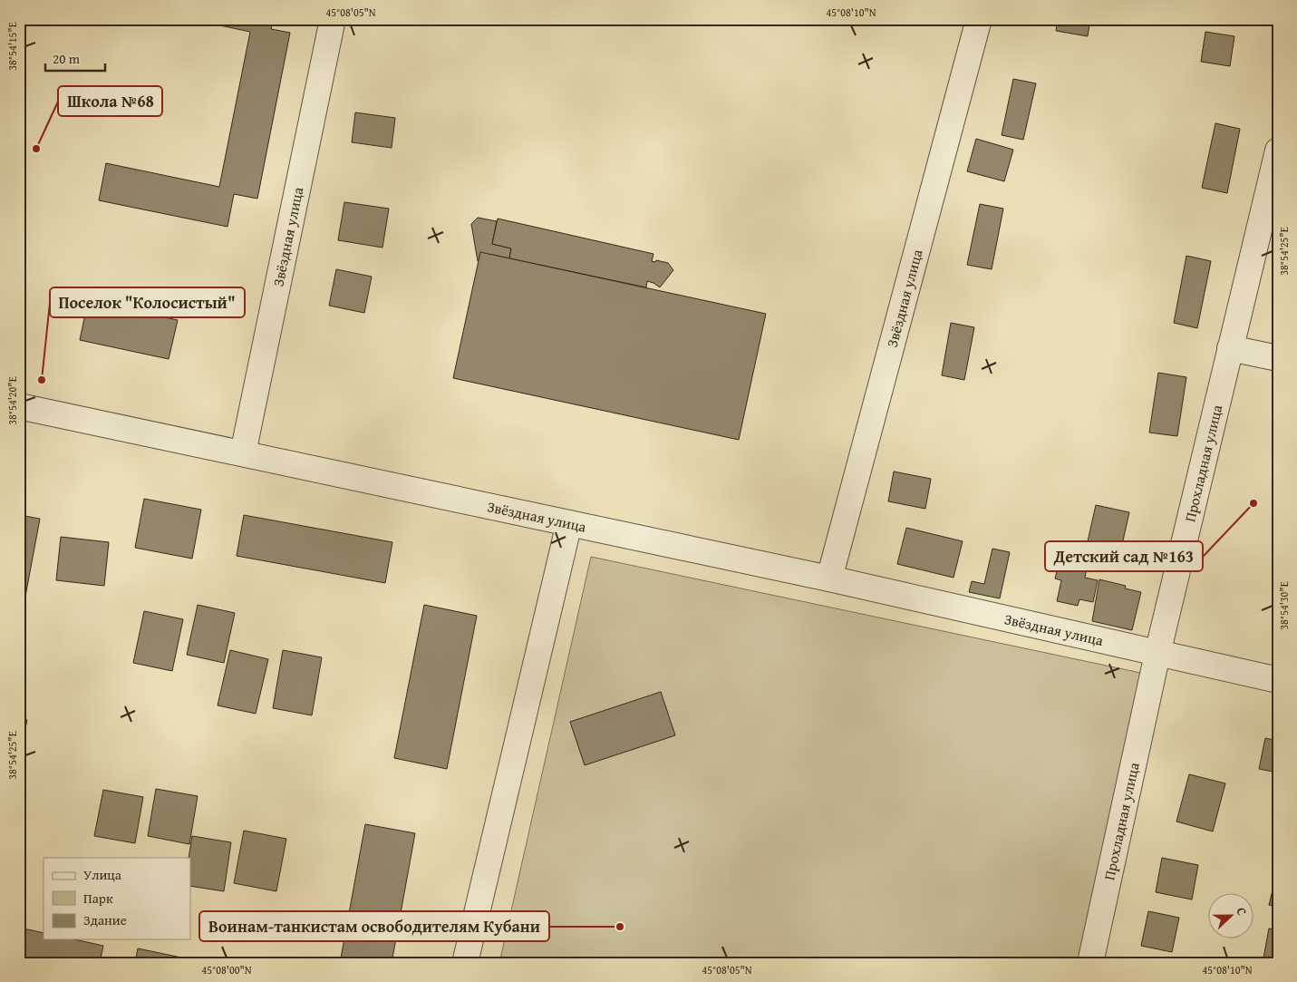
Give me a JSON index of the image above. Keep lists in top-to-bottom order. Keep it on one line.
{"streets":{"street":["Звёздная улица","Прохладная улица"]},"crossings":[["Звёздная улица","Прохладная улица"]],"places":["Школа №68","Поселок \"Колосистый\"","Детский cад №163","Воинам-танкистам освободителям Кубани"],"legend":["Улица","Парк","Здание"],"scale_bar":"20 m","north":"right","coordinates":["45°08'05\"N","45°08'10\"N","38°54'15\"E","38°54'25\"E","38°54'20\"E","38°54'30\"E","45°08'00\"N"]}
